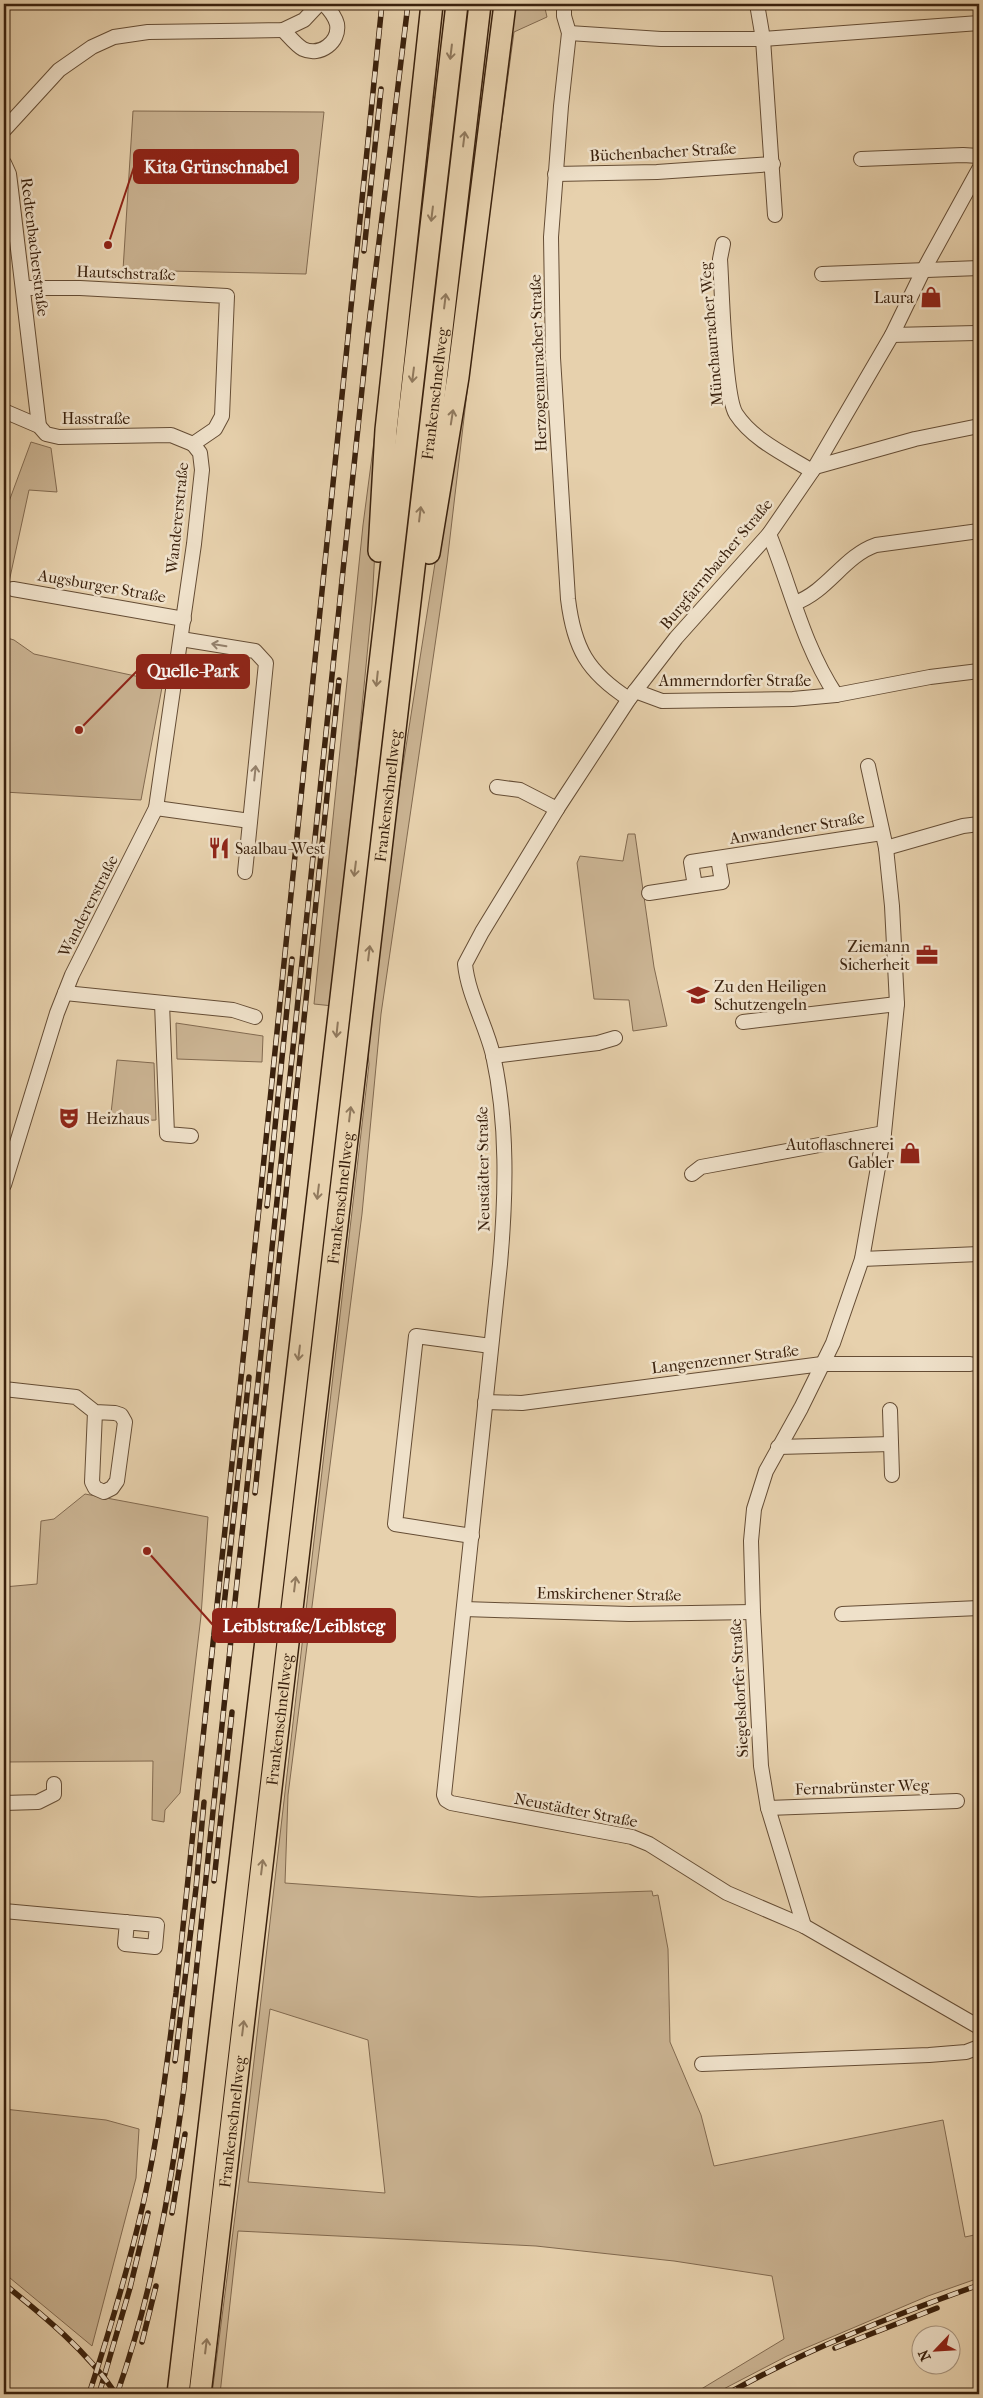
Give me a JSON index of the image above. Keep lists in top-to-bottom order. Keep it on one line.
{"streets":{"highway":["Frankenschnellweg"],"street":["Büchenbacher Straße","Redtenbacherstraße","Hautschstraße","Münchauracher Weg","Herzogenauracher Straße","Hasstraße","Wandererstraße","Burgfarrnbacher Straße","Augsburger Straße","Ammerndorfer Straße","Anwandener Straße","Neustädter Straße","Langenzenner Straße","Emskirchener Straße","Siegelsdorfer Straße","Fernabrünster Weg"]},"crossings":[["Büchenbacher Straße","Herzogenauracher Straße"],["Redtenbacherstraße","Hautschstraße"],["Redtenbacherstraße","Hasstraße"],["Hautschstraße","Wandererstraße"],["Münchauracher Weg","Burgfarrnbacher Straße"],["Herzogenauracher Straße","Burgfarrnbacher Straße"],["Herzogenauracher Straße","Ammerndorfer Straße"],["Hasstraße","Wandererstraße"],["Wandererstraße","Augsburger Straße"],["Burgfarrnbacher Straße","Ammerndorfer Straße"],["Burgfarrnbacher Straße","Neustädter Straße"],["Anwandener Straße","Siegelsdorfer Straße"],["Neustädter Straße","Langenzenner Straße"],["Neustädter Straße","Emskirchener Straße"],["Neustädter Straße","Siegelsdorfer Straße"],["Langenzenner Straße","Siegelsdorfer Straße"],["Emskirchener Straße","Siegelsdorfer Straße"],["Siegelsdorfer Straße","Fernabrünster Weg"]],"places":{"other":["Kita Grünschnabel","Quelle-Park","Leiblstraße/Leiblsteg"],"shop":["Laura","Autoflaschnerei Gabler"],"restaurant":["Saalbau-West"],"office":["Ziemann Sicherheit"],"school or university":["Zu den Heiligen Schutzengeln"],"theatre":["Heizhaus"]},"north":"bottom left"}
